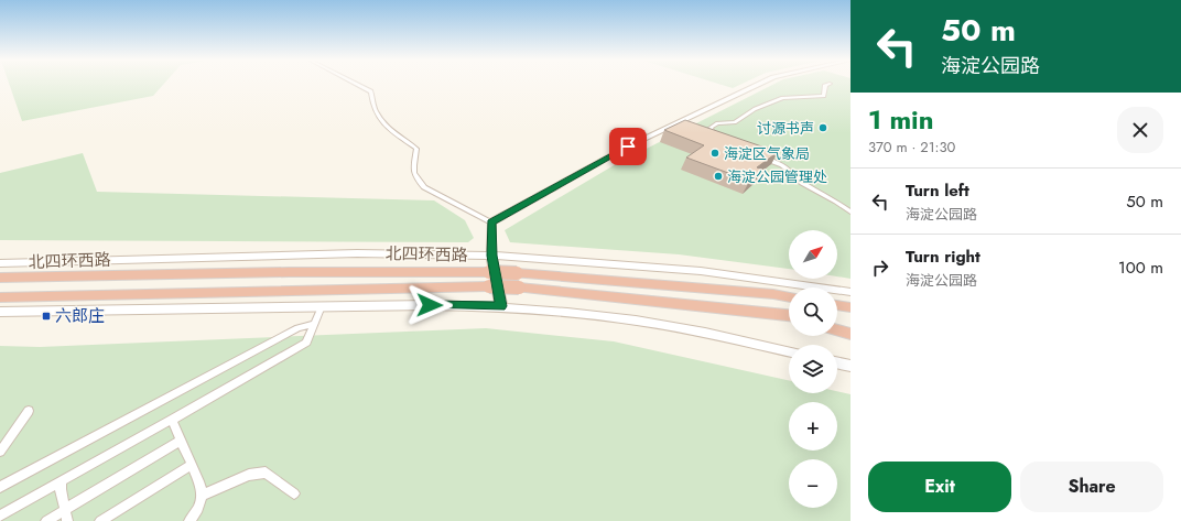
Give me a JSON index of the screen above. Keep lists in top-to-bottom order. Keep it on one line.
{"streets":{"highway":["北四环西路"]},"places":{"other":["讨源书声","海淀区气象局","海淀公园管理处"],"transit":["六郎庄"]},"north":"top right","page":{"turn":["50 m","海淀公园路"],"heading":["1 min","370 m · 21:30"],"list":[{"name":"Turn left","note":"海淀公园路","value":"50 m"},{"name":"Turn right","note":"海淀公园路","value":"100 m"}],"map_buttons":["+","−"],"buttons":["Exit","Share"]}}
